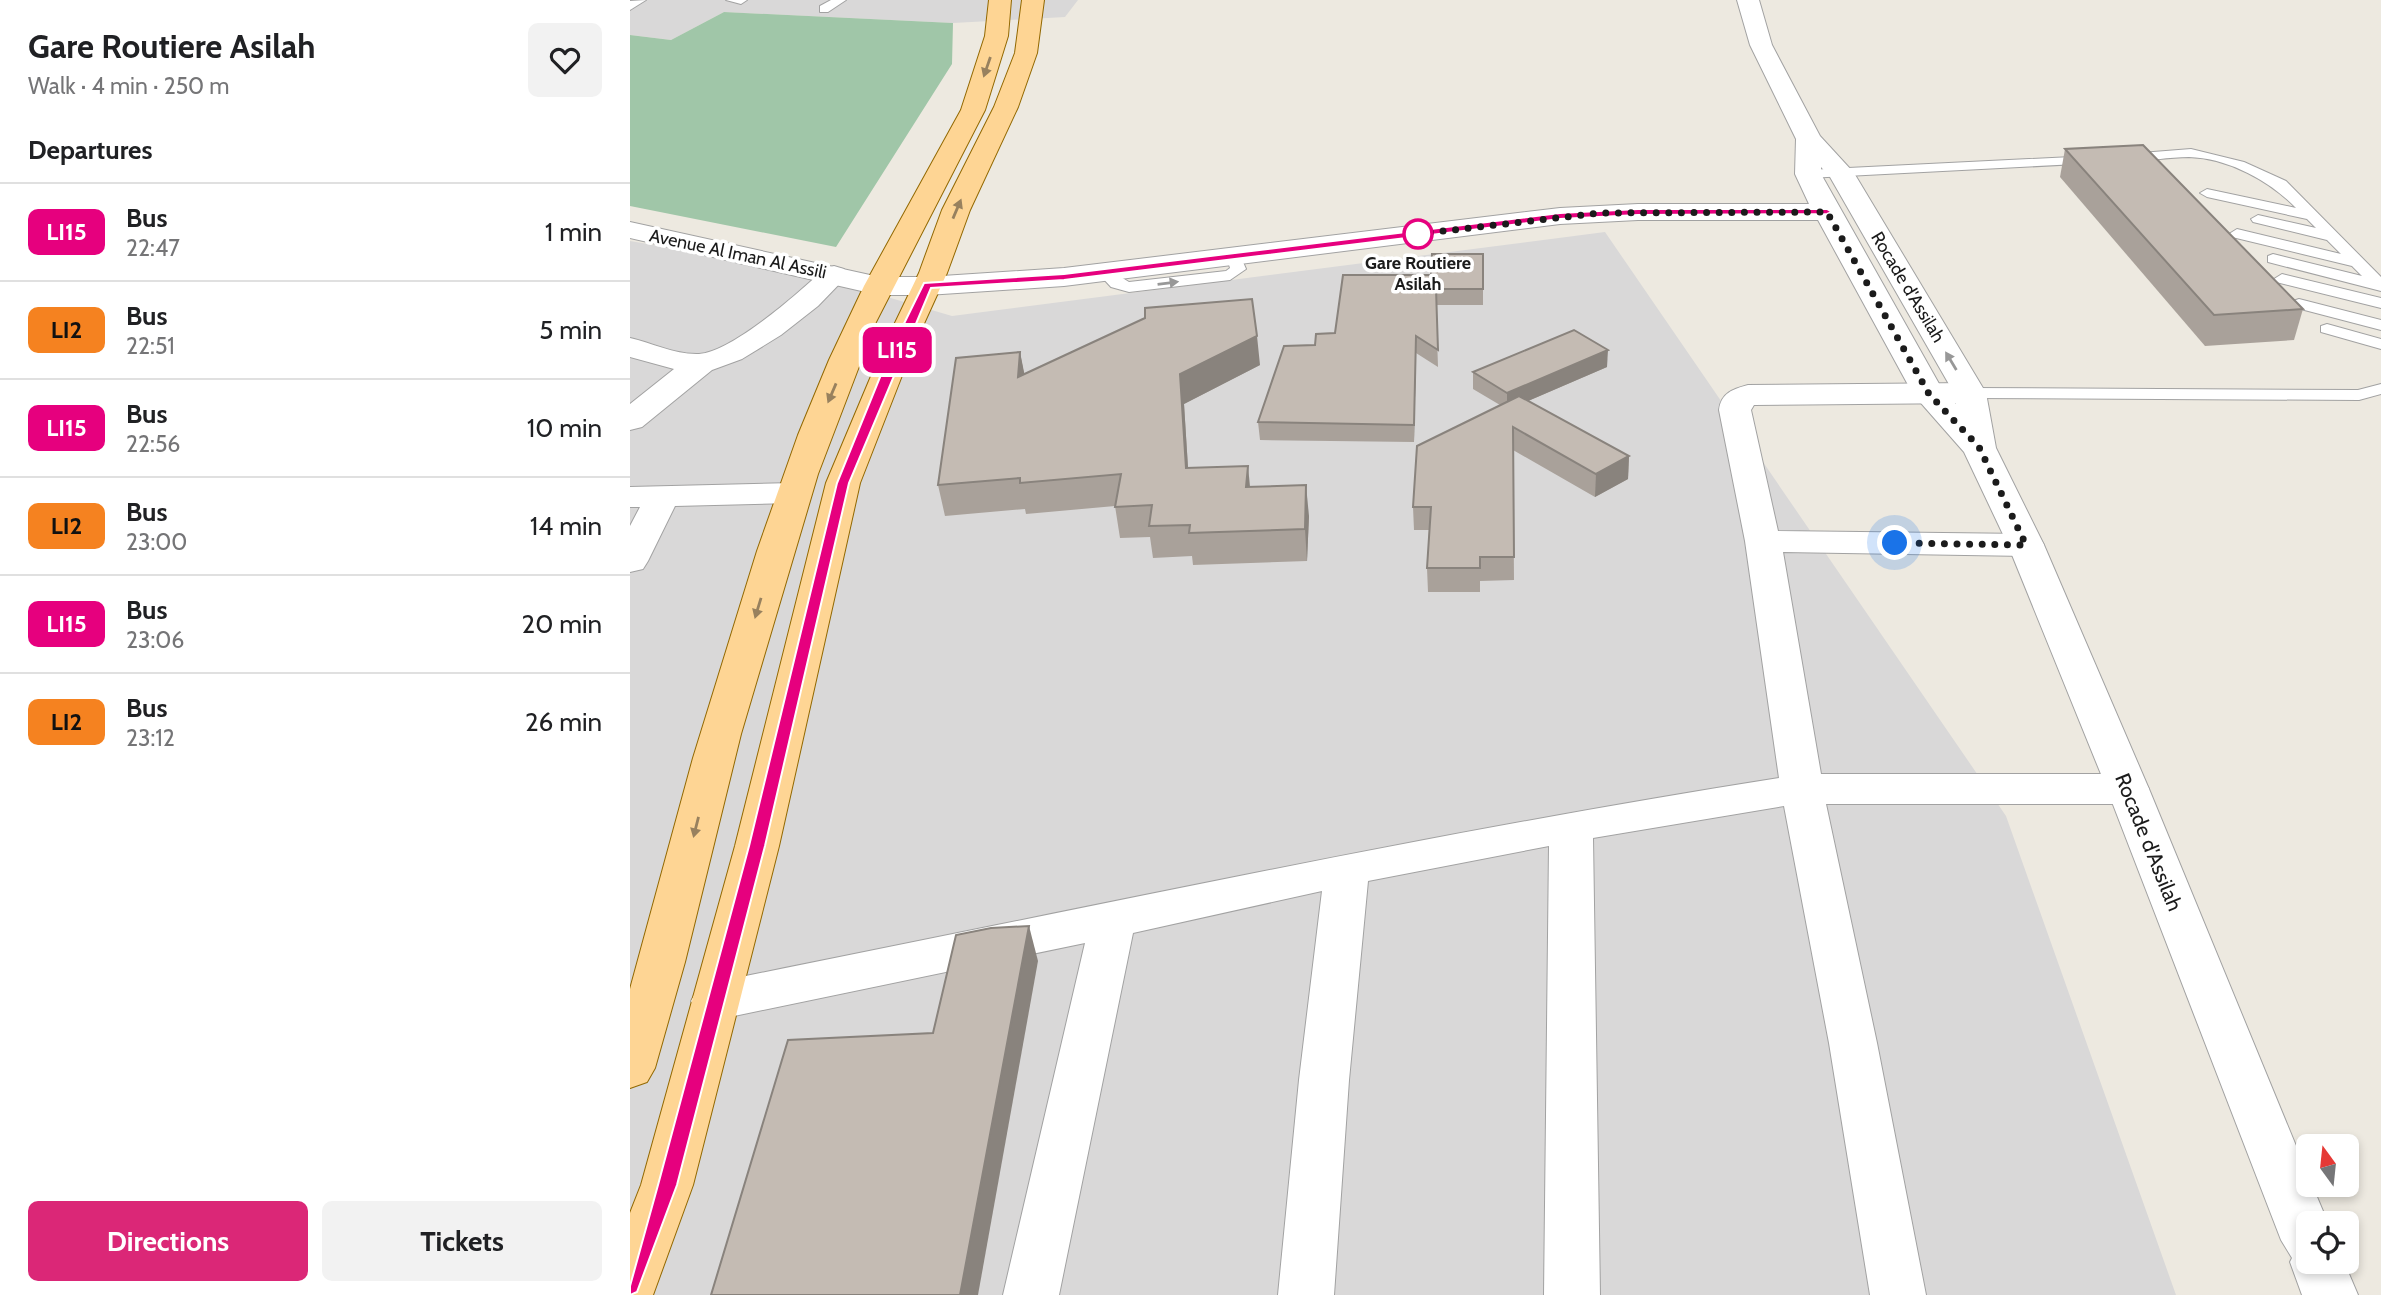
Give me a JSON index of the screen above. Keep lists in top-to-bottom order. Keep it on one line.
{"streets":{"street":["Avenue Al Iman Al Assili","Rocade d'Assilah"]},"places":["Gare Routiere Asilah"],"lines":["bus line LI15"],"north":"top","page":{"heading":[["Gare Routiere Asilah","Walk · 4 min · 250 m"],"Departures"],"on_map":"LI15","list":[{"mark":"LI15","name":"Bus","note":"22:47","value":"1 min"},{"mark":"LI2","name":"Bus","note":"22:51","value":"5 min"},{"mark":"LI15","name":"Bus","note":"22:56","value":"10 min"},{"mark":"LI2","name":"Bus","note":"23:00","value":"14 min"},{"mark":"LI15","name":"Bus","note":"23:06","value":"20 min"},{"mark":"LI2","name":"Bus","note":"23:12","value":"26 min"}],"buttons":["Directions","Tickets"]}}
